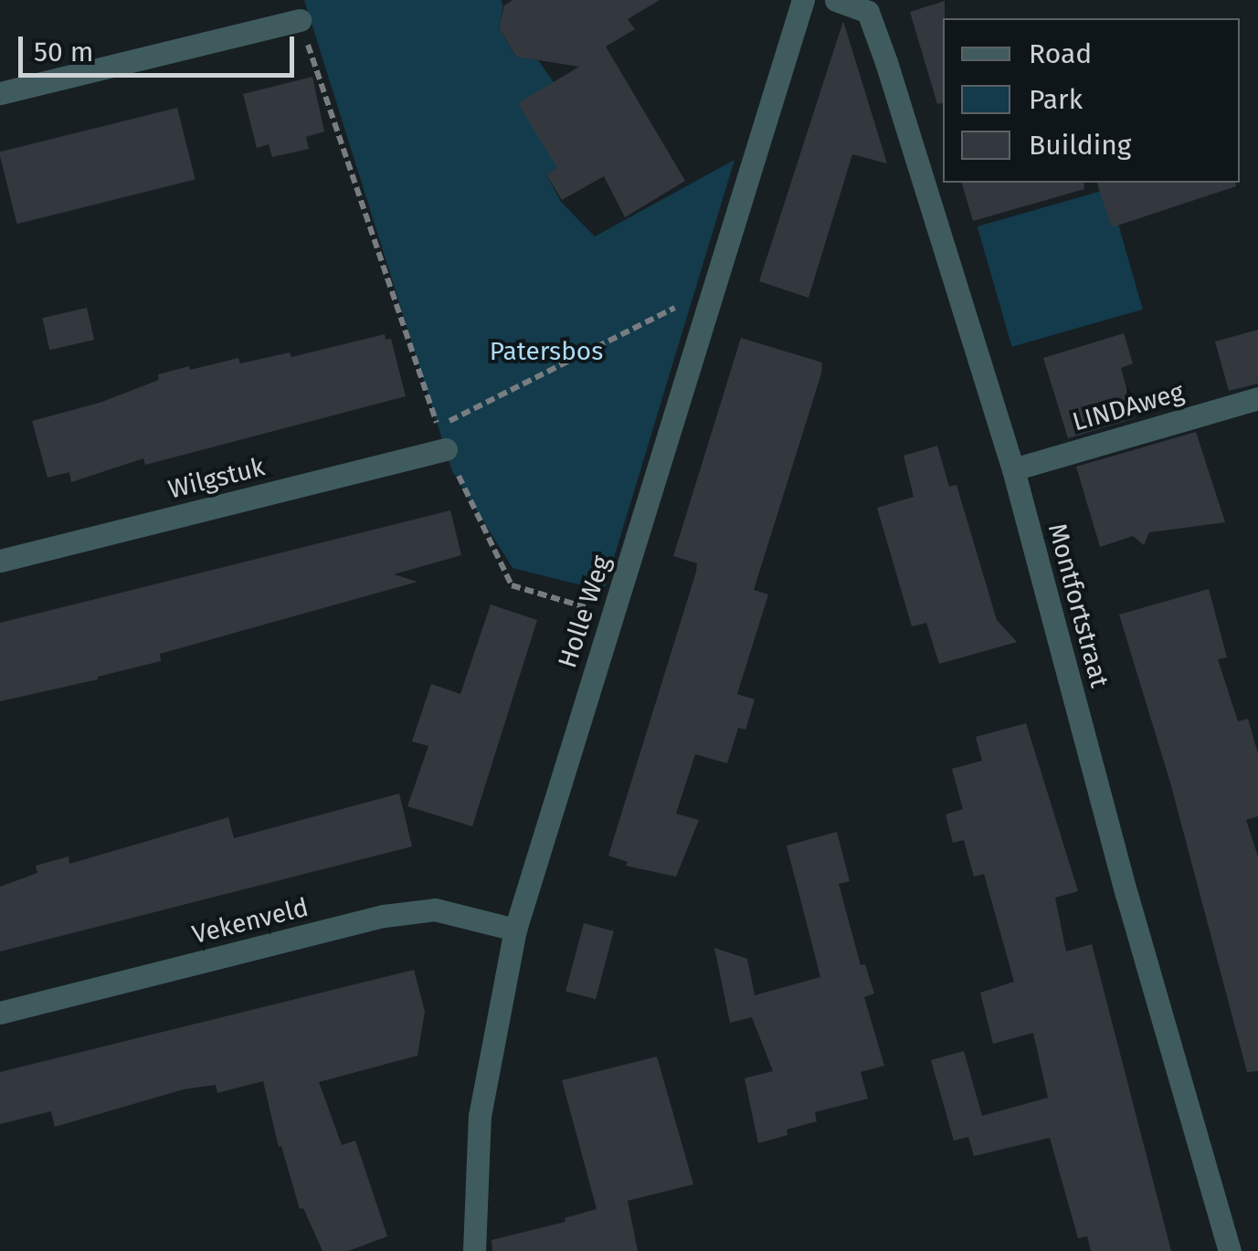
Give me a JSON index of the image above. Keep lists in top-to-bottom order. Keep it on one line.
{"streets":{"street":["LINDAweg","Wilgstuk","Montfortstraat","Holle Weg","Vekenveld"]},"crossings":[["LINDAweg","Montfortstraat"],["Holle Weg","Vekenveld"]],"parks":["Patersbos"],"legend":["Road","Park","Building"],"scale_bar":"50 m"}
